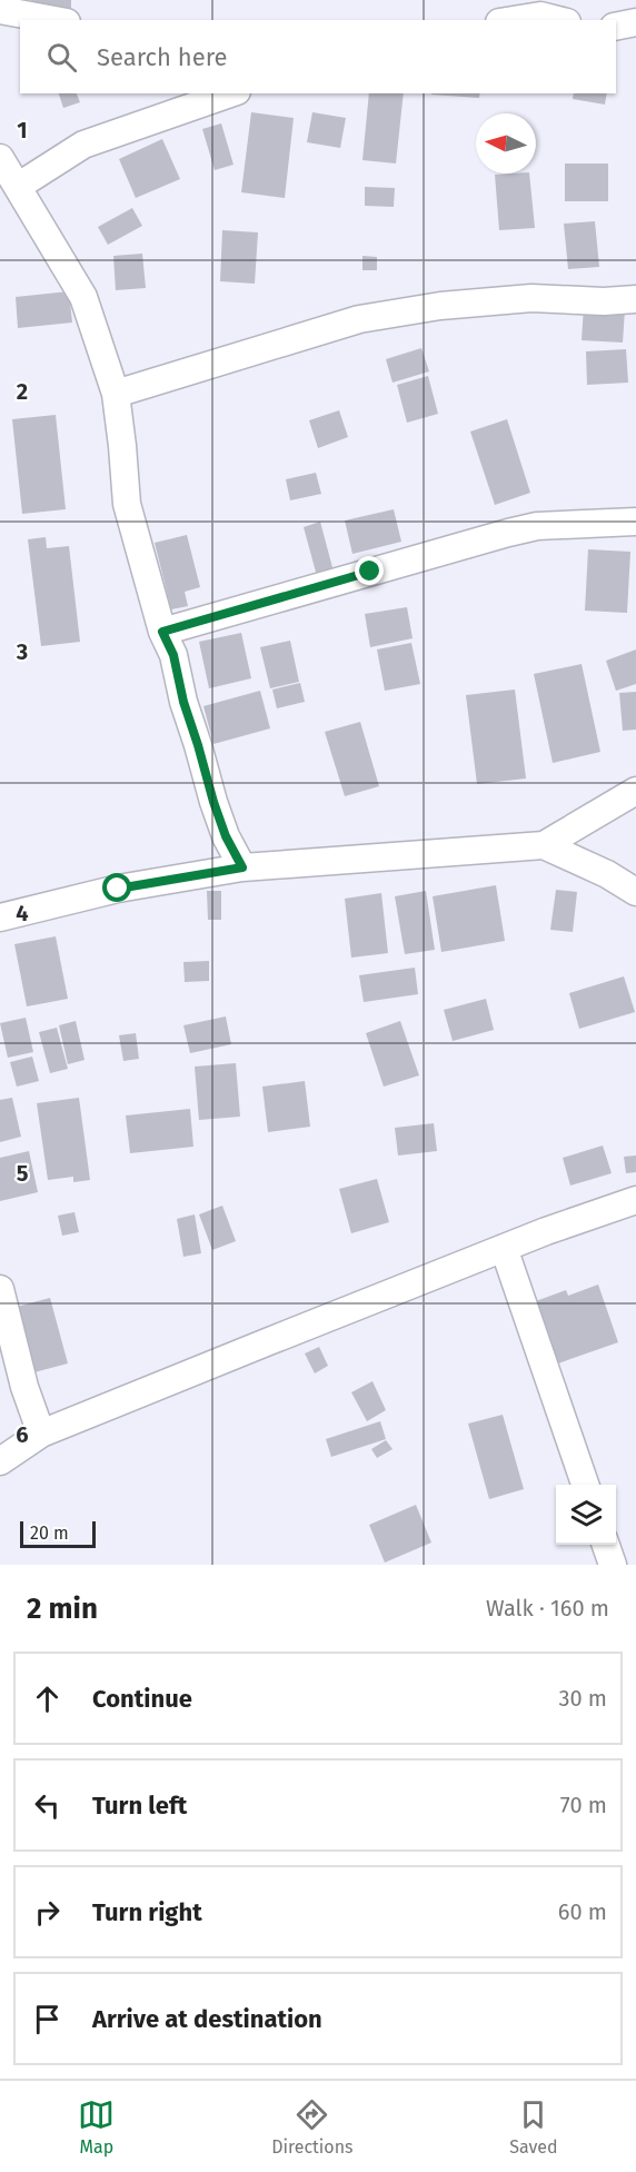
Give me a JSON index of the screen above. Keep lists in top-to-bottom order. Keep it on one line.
{"scale_bar":"20 m","north":"left","page":{"search":"Search here","scale":"20 m","heading":["2 min","Walk · 160 m"],"list":[["Continue","30 m"],["Turn left","70 m"],["Turn right","60 m"],"Arrive at destination"],"nav":["Map","Directions","Saved"]},"grid":{"rows":["1","2","3","4","5","6"]}}
